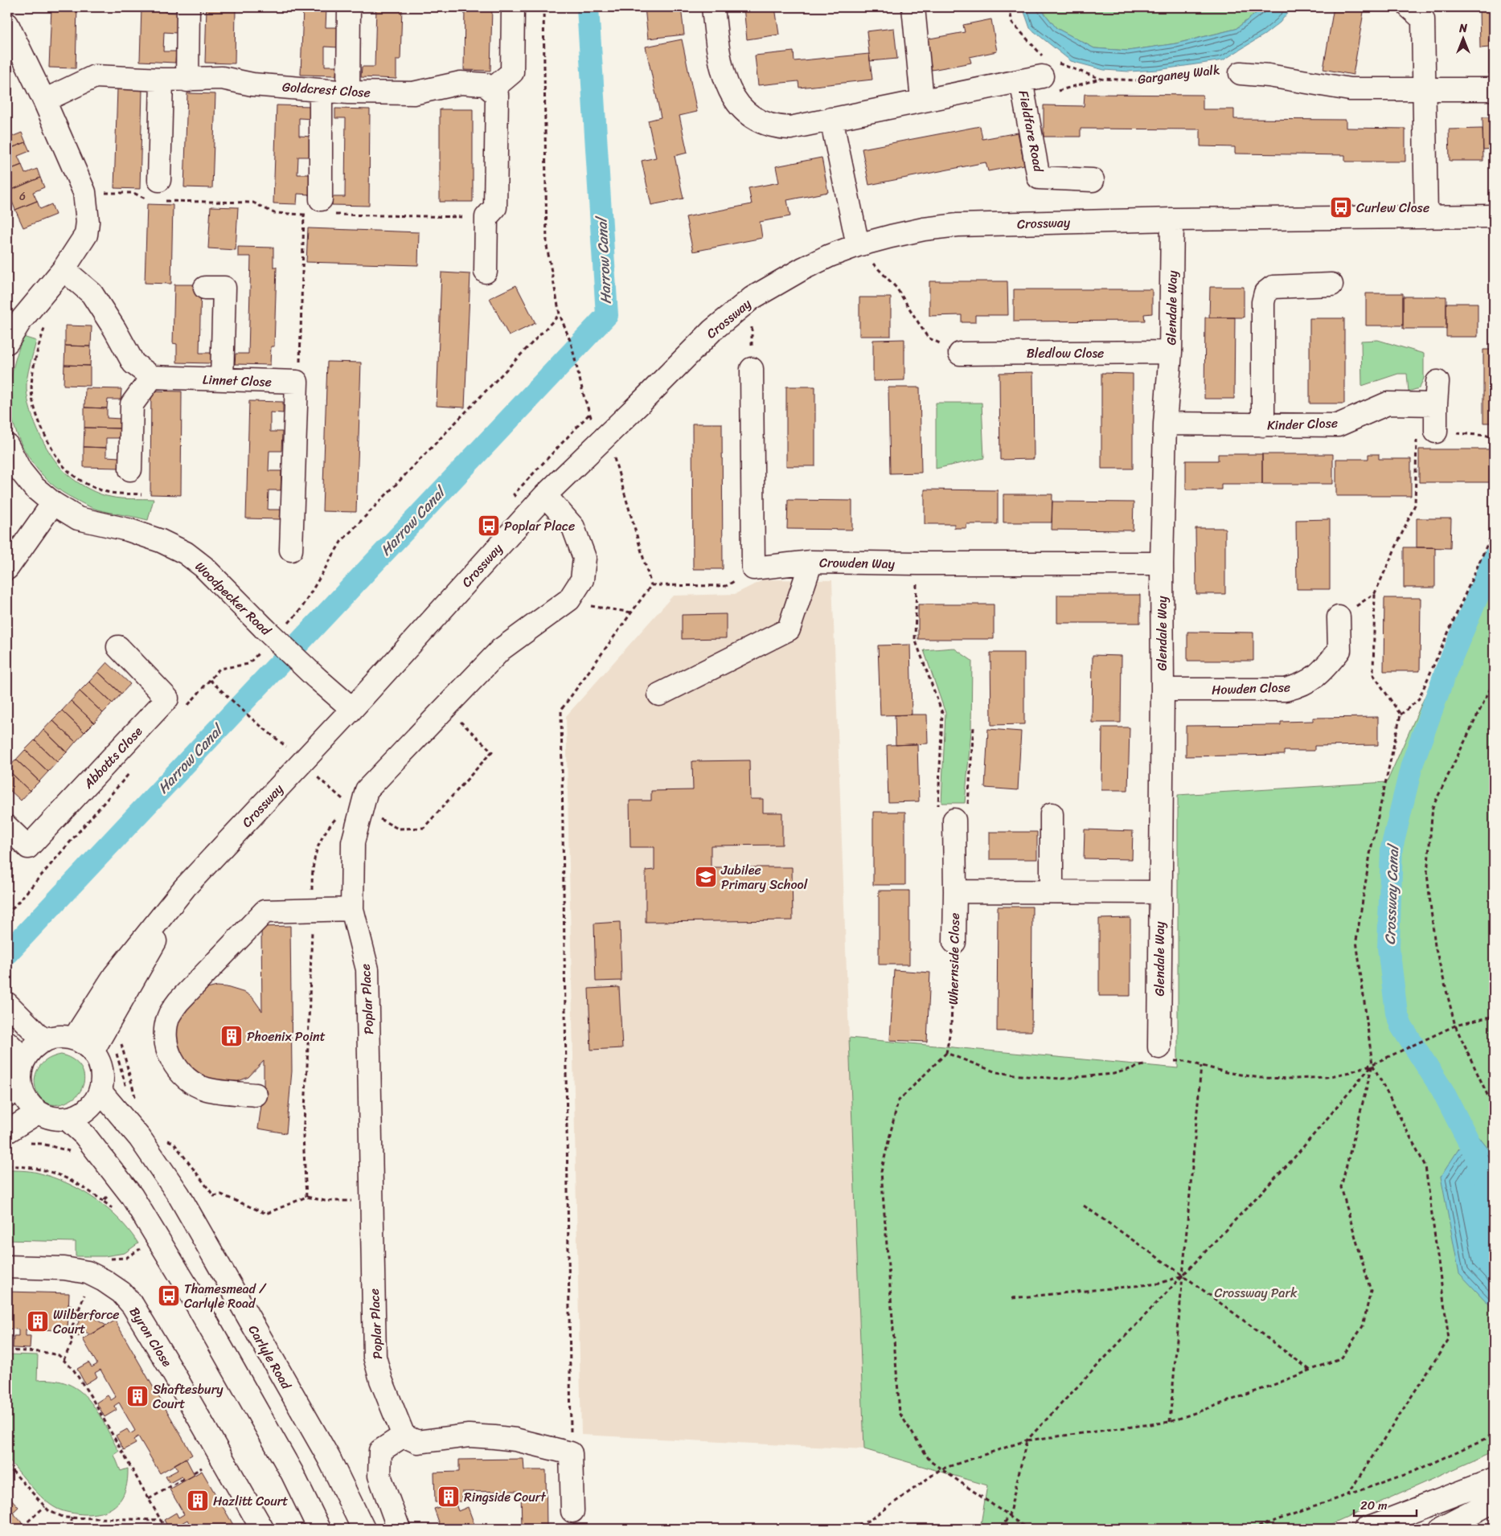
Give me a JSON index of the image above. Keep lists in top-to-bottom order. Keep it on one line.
{"streets":{"street":["Goldcrest Close","Fieldfare Road","Crossway","Glendale Way","Bledlow Close","Linnet Close","Kinder Close","Crowden Way","Woodpecker Road","Howden Close","Abbotts Close","Whernside Close","Poplar Place","Byron Close","Carlyle Road"],"path":["Garganey Walk"]},"crossings":[["Garganey Walk","Fieldfare Road"],["Crossway","Glendale Way"],["Crossway","Woodpecker Road"],["Crossway","Poplar Place"],["Crossway","Carlyle Road"],["Glendale Way","Bledlow Close"],["Glendale Way","Kinder Close"],["Glendale Way","Crowden Way"],["Glendale Way","Howden Close"]],"water":["Harrow Canal","Crossway Canal"],"parks":["Crossway Park"],"places":{"bus stop":["Curlew Close","Poplar Place","Thamesmead / Carlyle Road"],"school or university":["Jubilee Primary School"],"building":["Phoenix Point","Wilberforce Court","Shaftesbury Court","Ringside Court","Hazlitt Court"]},"house_numbers":["6"],"scale_bar":"20 m","north":"top"}
